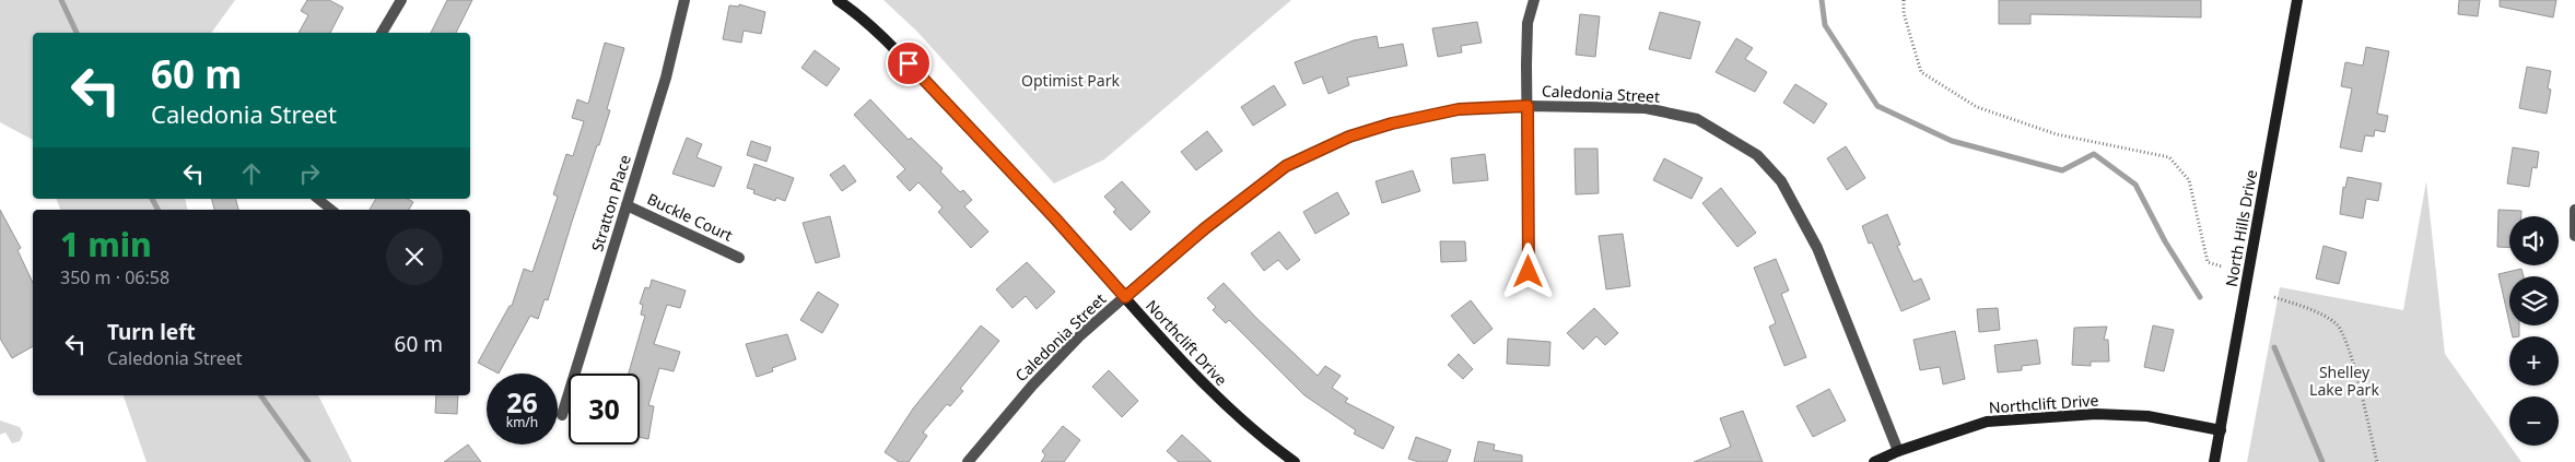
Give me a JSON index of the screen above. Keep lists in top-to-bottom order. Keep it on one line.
{"streets":{"street":["Caledonia Street","Stratton Place","Buckle Court","North Hills Drive","Northclift Drive"]},"crossings":[["Caledonia Street","Northclift Drive"],["Stratton Place","Buckle Court"],["North Hills Drive","Northclift Drive"]],"parks":["Optimist Park","Shelley Lake Park"],"page":{"turn":["60 m","Caledonia Street"],"heading":["1 min","350 m · 06:58"],"map_buttons":["+","−"],"list":[{"name":"Turn left","note":"Caledonia Street","value":"60 m"}],"speed":"26 km/h","limit":"30"}}
